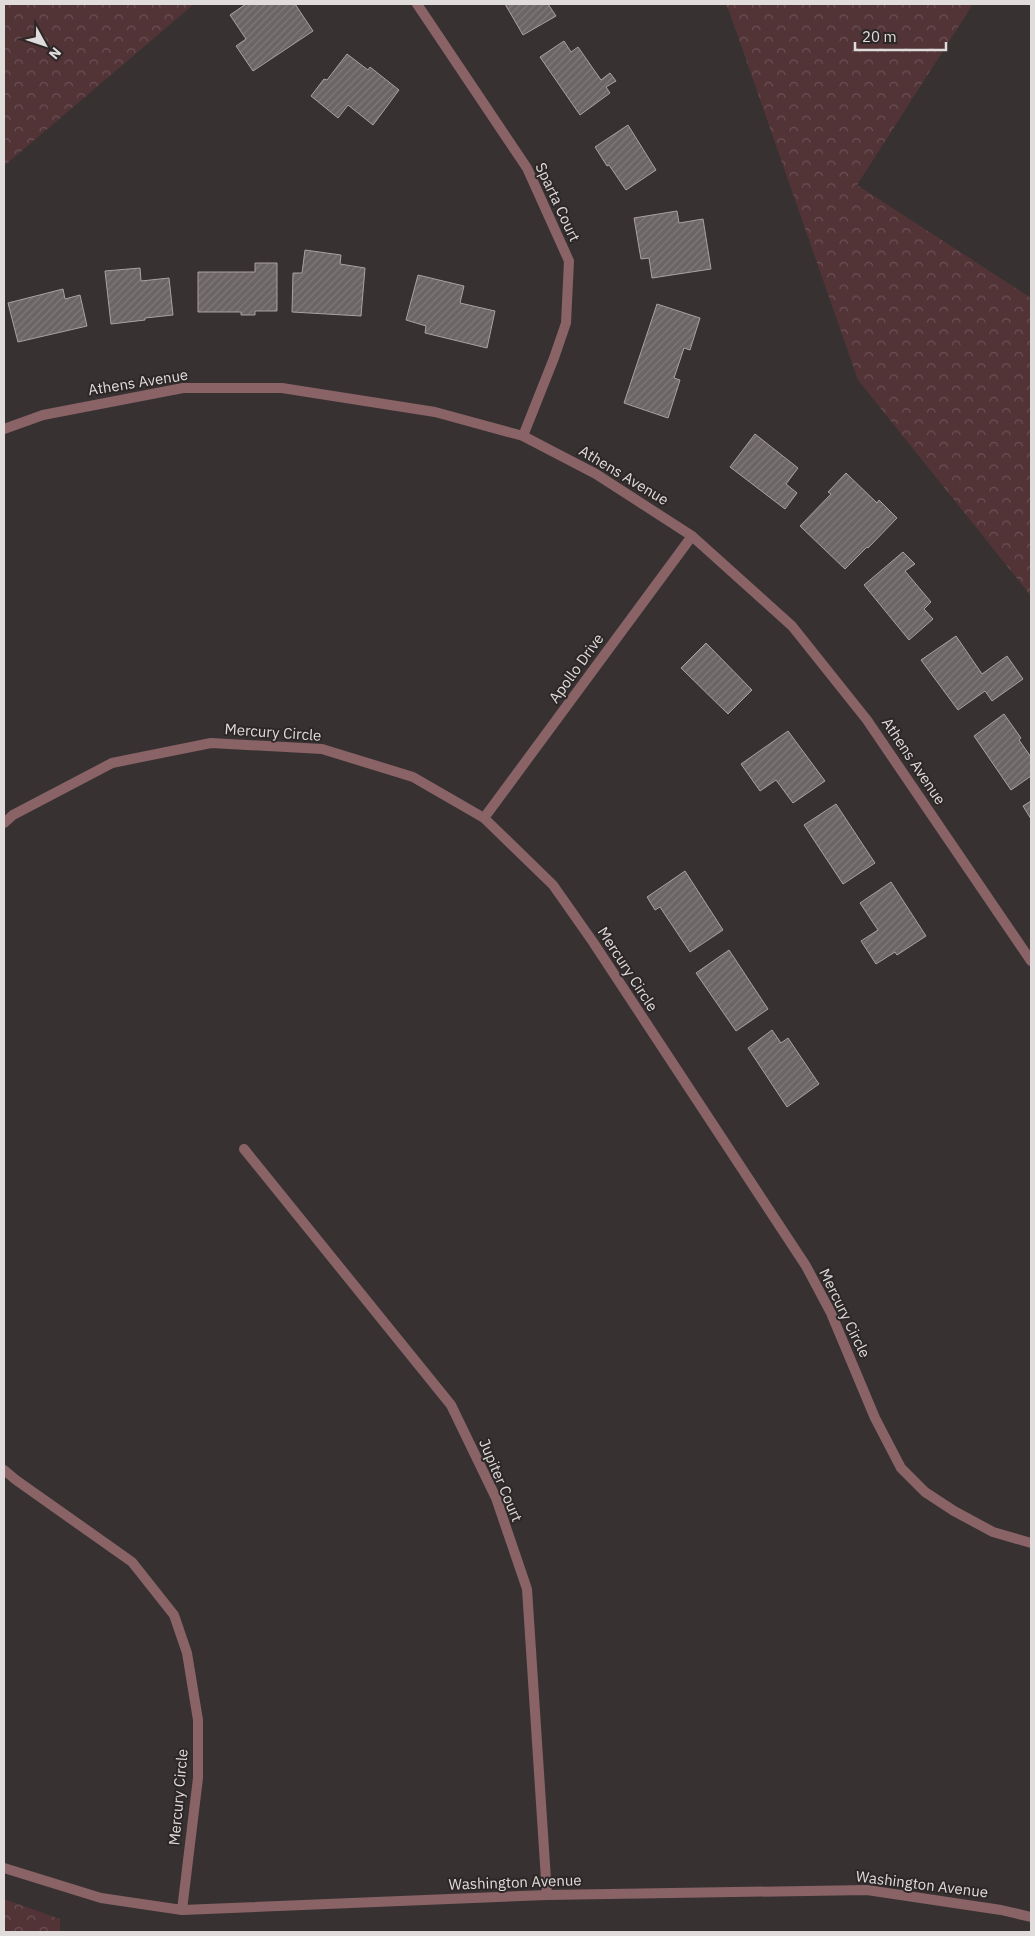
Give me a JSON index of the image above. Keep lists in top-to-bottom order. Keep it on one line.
{"streets":{"street":["Sparta Court","Athens Avenue","Apollo Drive","Mercury Circle","Jupiter Court","Washington Avenue"]},"crossings":[["Sparta Court","Athens Avenue"],["Athens Avenue","Apollo Drive"],["Apollo Drive","Mercury Circle"],["Mercury Circle","Washington Avenue"],["Jupiter Court","Washington Avenue"]],"scale_bar":"20 m","north":"bottom right"}
